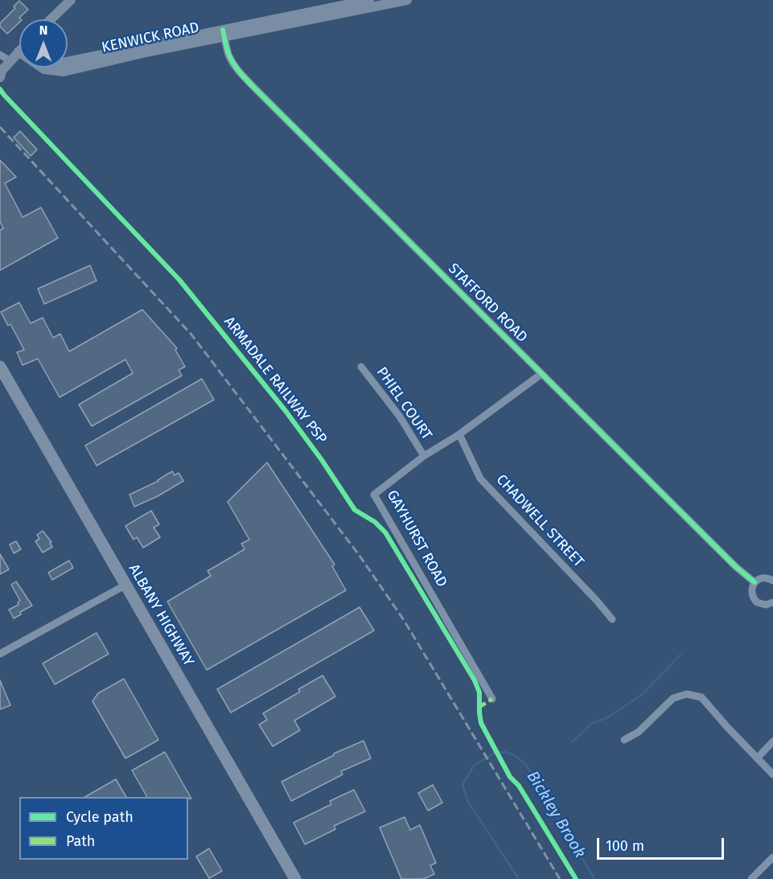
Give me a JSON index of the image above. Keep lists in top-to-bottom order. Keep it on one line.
{"streets":{"highway":["ALBANY HIGHWAY"],"main road":["KENWICK ROAD"],"street":["STAFFORD ROAD","PHIEL COURT","CHADWELL STREET","GAYHURST ROAD"],"cycle path":["ARMADALE RAILWAY PSP"]},"crossings":[["KENWICK ROAD","STAFFORD ROAD"],["STAFFORD ROAD","GAYHURST ROAD"],["PHIEL COURT","GAYHURST ROAD"],["CHADWELL STREET","GAYHURST ROAD"]],"water":["Bickley Brook"],"legend":["Cycle path","Path"],"scale_bar":"100 m","north":"top"}
